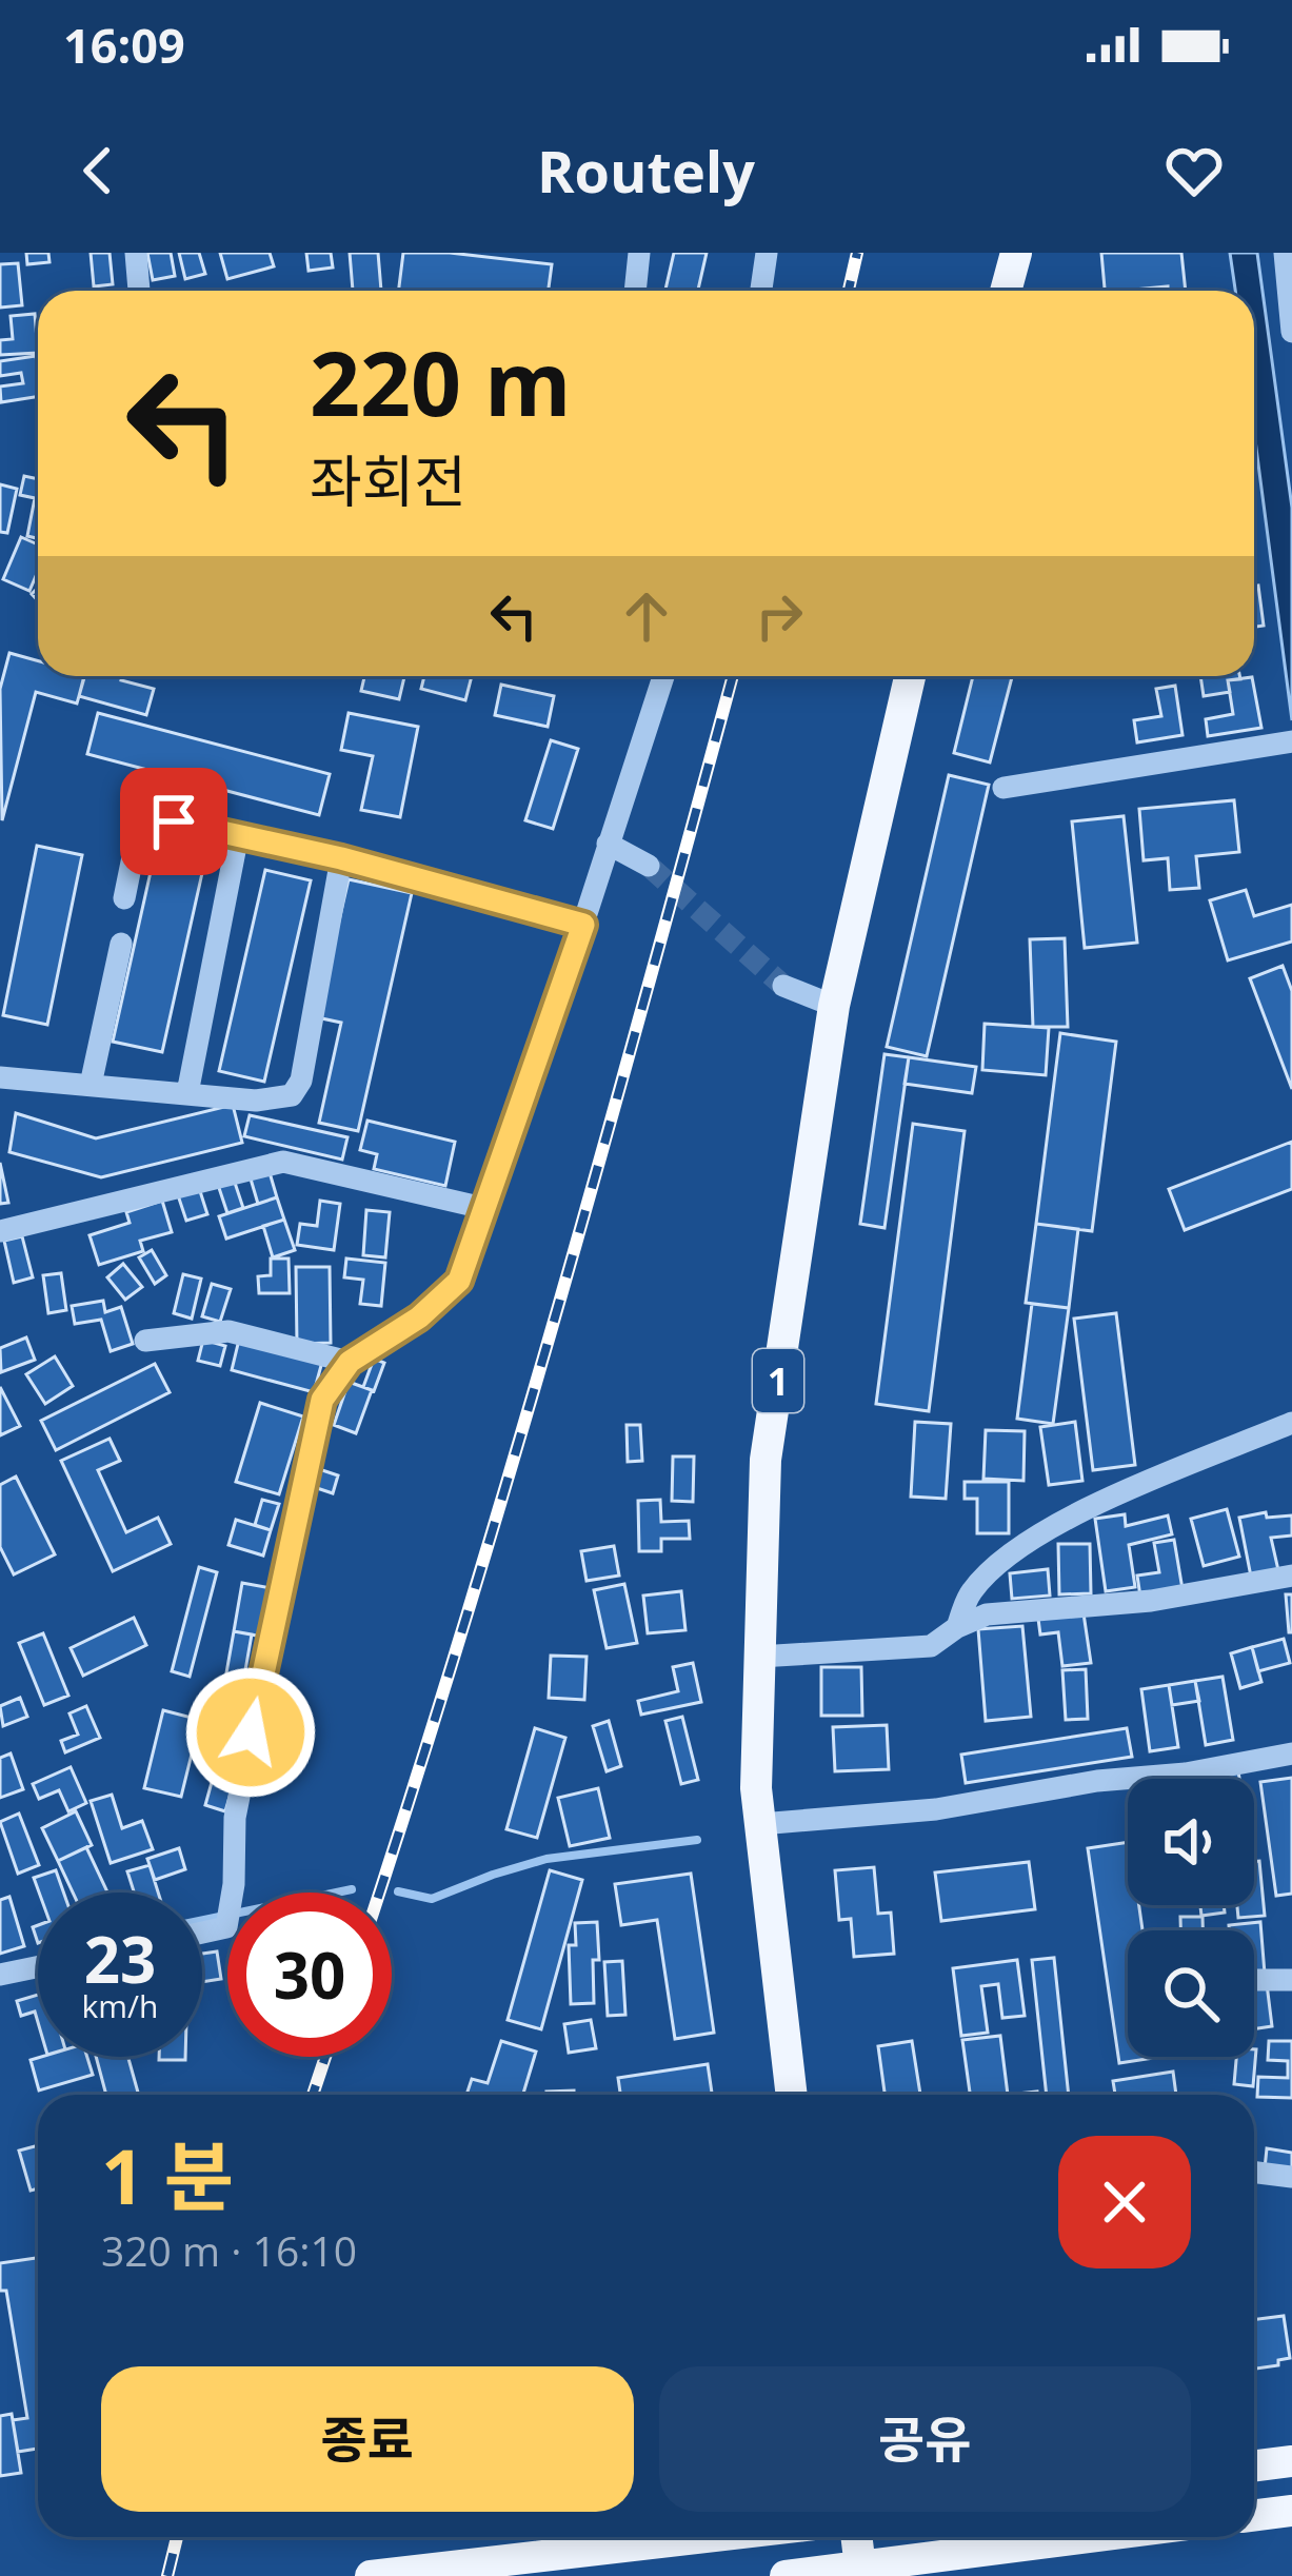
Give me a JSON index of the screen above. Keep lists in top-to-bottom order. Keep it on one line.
{"streets":{"main road":["1"]},"page":{"status":"16:09","header":"Routely","turn":["220 m","좌회전"],"speed":"23 km/h","limit":"30","heading":["1 분","320 m · 16:10"],"buttons":["종료","공유"]}}
